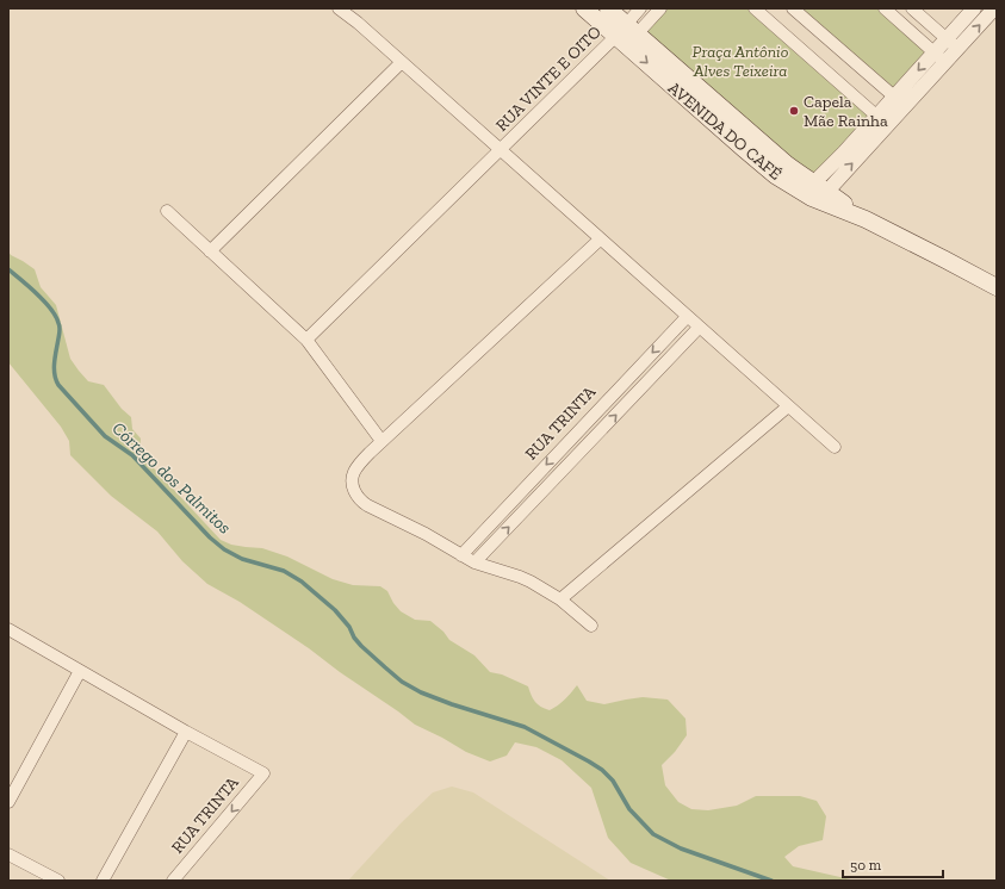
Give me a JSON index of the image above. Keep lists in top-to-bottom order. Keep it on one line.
{"streets":{"main road":["AVENIDA DO CAFÉ"],"street":["RUA VINTE E OITO","RUA TRINTA"]},"crossings":[["RUA VINTE E OITO","AVENIDA DO CAFÉ"]],"water":["Córrego dos Palmitos"],"parks":["Praça Antônio Alves Teixeira"],"places":["Capela Mãe Rainha"],"scale_bar":"50 m"}
